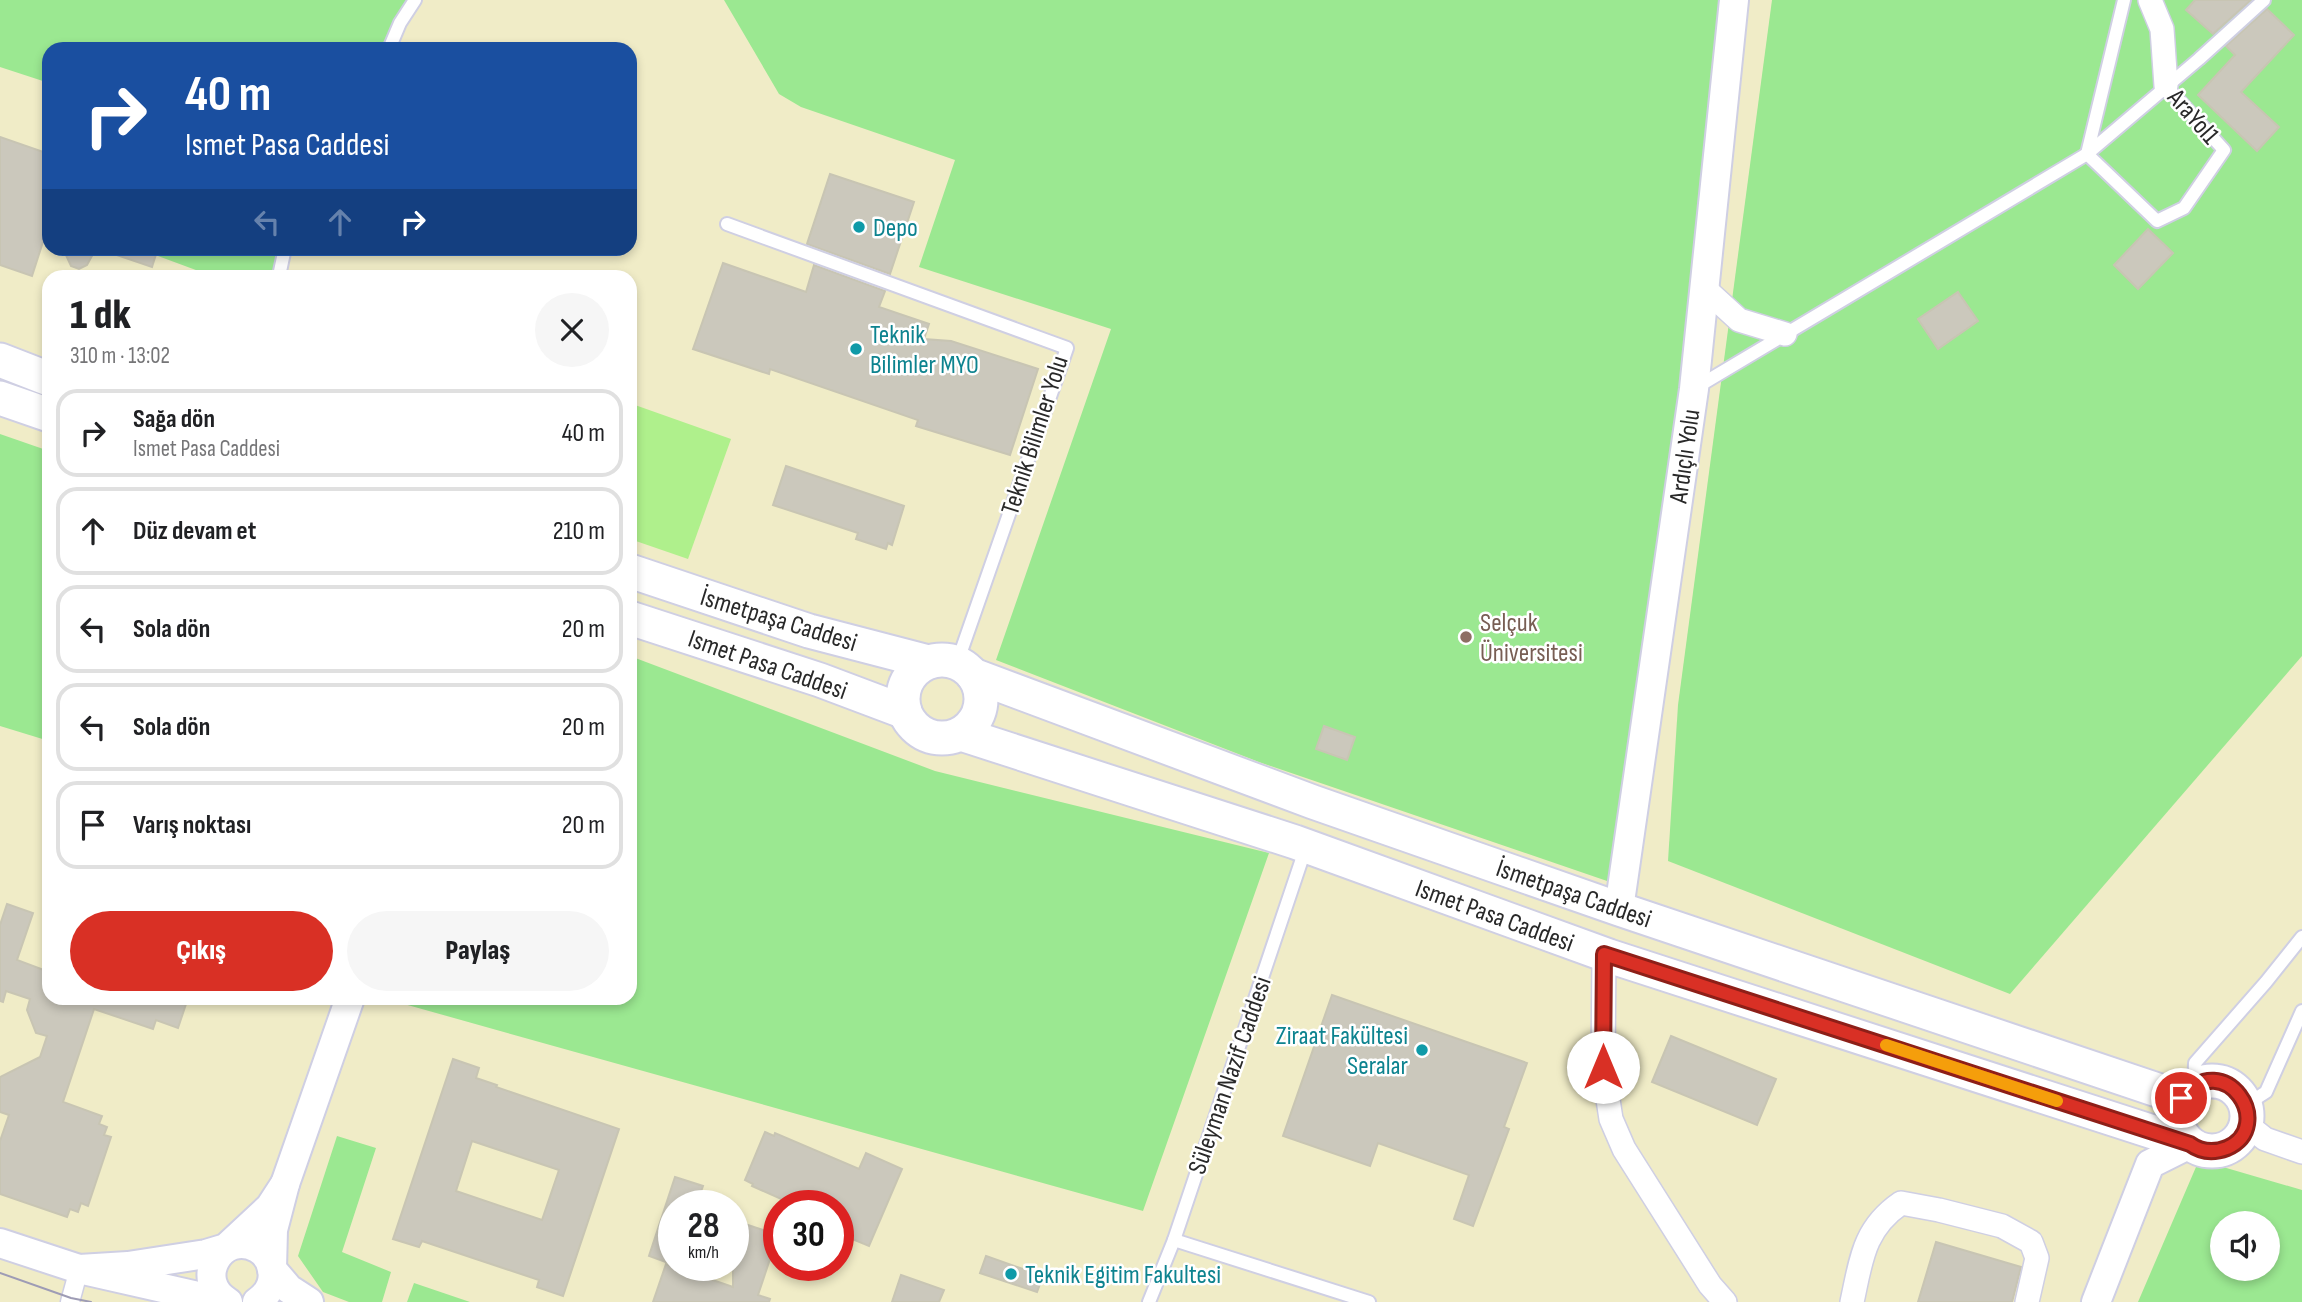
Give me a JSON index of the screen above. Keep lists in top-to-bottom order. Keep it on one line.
{"streets":{"main road":["İsmetpaşa Caddesi","Ismet Pasa Caddesi"],"street":["AraYol1","Ardıçlı Yolu"],"lane":["Teknik Bilimler Yolu","Süleyman Nazif Caddesi"]},"crossings":[["Teknik Bilimler Yolu","İsmetpaşa Caddesi"],["Teknik Bilimler Yolu","Ismet Pasa Caddesi"],["Ardıçlı Yolu","İsmetpaşa Caddesi"],["İsmetpaşa Caddesi","Ismet Pasa Caddesi"],["Ismet Pasa Caddesi","Süleyman Nazif Caddesi"]],"places":["Depo","Teknik Bilimler MYO","Selçuk Üniversitesi","Ziraat Fakültesi Seralar","Teknik Egitim Fakultesi"],"page":{"turn":["40 m","Ismet Pasa Caddesi"],"heading":["1 dk","310 m · 13:02"],"list":[{"name":"Sağa dön","note":"Ismet Pasa Caddesi","value":"40 m"},{"name":"Düz devam et","value":"210 m"},{"name":"Sola dön","value":"20 m"},{"name":"Sola dön","value":"20 m"},{"name":"Varış noktası","value":"20 m"}],"buttons":["Çıkış","Paylaş"],"speed":"28 km/h","limit":"30"}}
